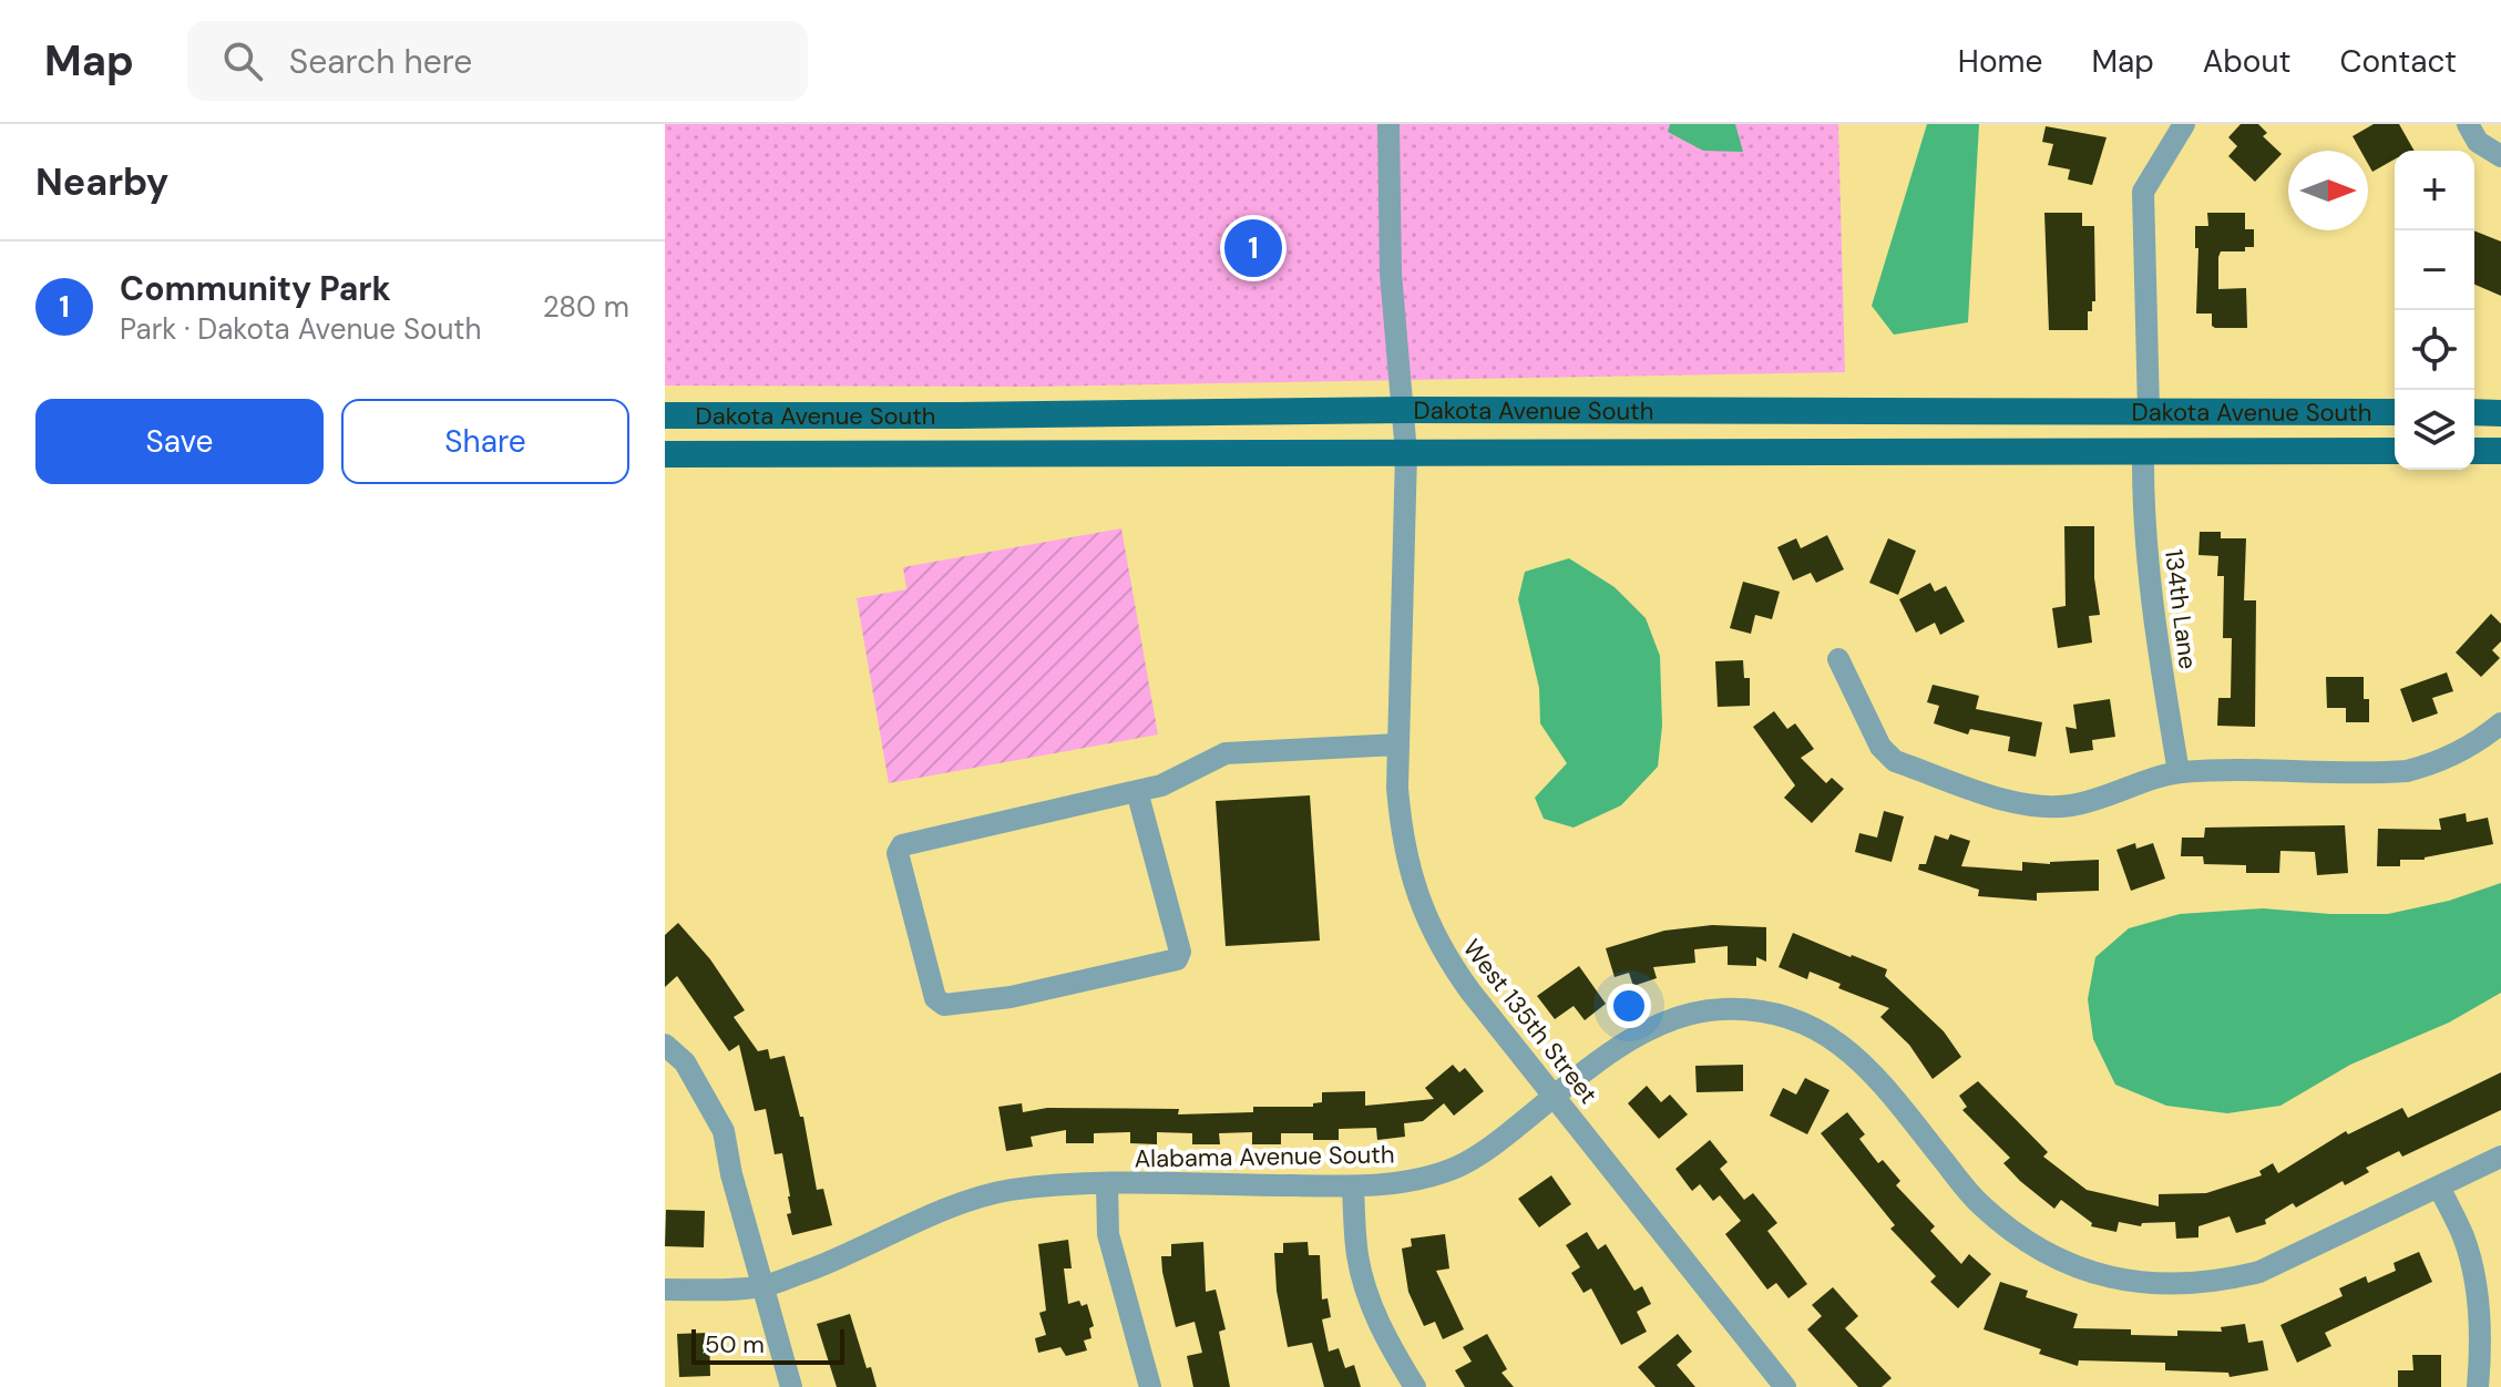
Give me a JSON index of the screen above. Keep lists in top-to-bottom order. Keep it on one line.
{"streets":{"main road":["Dakota Avenue South"],"street":["134th Lane","West 135th Street","Alabama Avenue South"]},"crossings":[["Dakota Avenue South","134th Lane"],["Dakota Avenue South","West 135th Street"],["West 135th Street","Alabama Avenue South"]],"scale_bar":"50 m","north":"right","page":{"header":"Map","search":"Search here","nav":["Home","Map","About","Contact"],"heading":"Nearby","map_buttons":["+","−"],"pins":"1","list":[{"mark":"1","name":"Community Park","note":"Park · Dakota Avenue South","value":"280 m"}],"buttons":["Save","Share"],"scale":"50 m"}}
